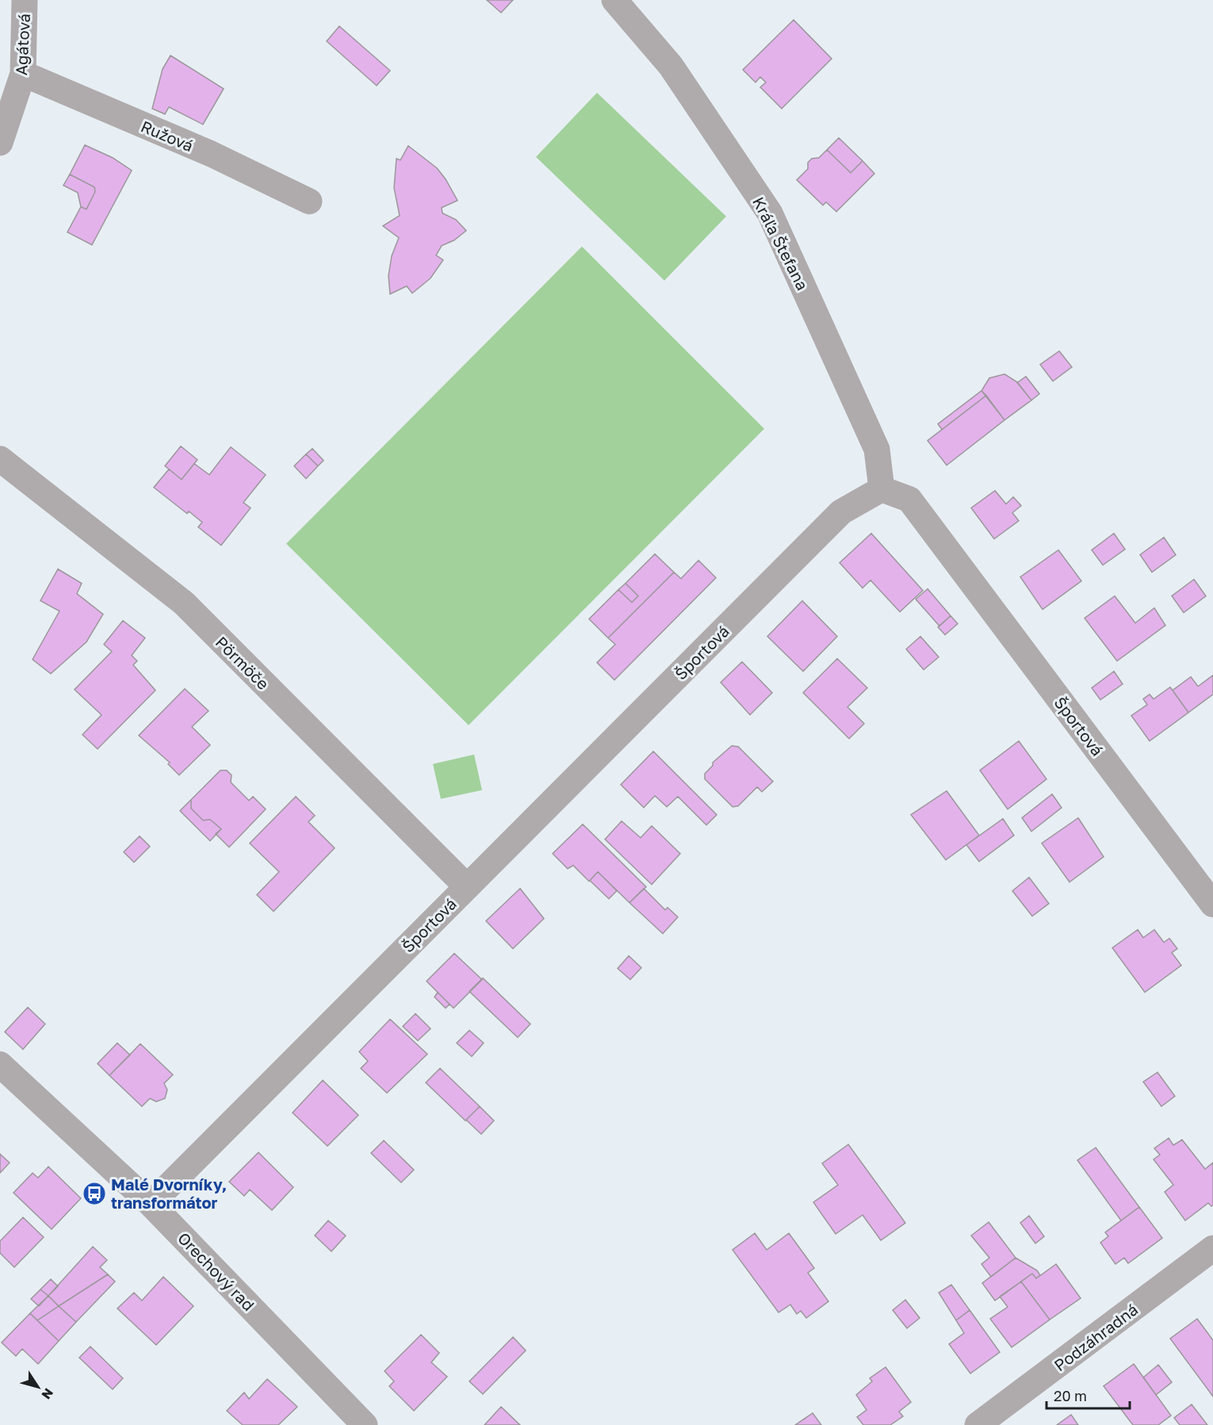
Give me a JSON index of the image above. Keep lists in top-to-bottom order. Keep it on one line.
{"streets":{"street":["Agátová","Ružová","Kráľa Štefana","Športová","Pörmöče","Orechový rad","Podzáhradná"]},"crossings":[["Agátová","Ružová"],["Kráľa Štefana","Športová"],["Športová","Pörmöče"],["Športová","Orechový rad"]],"places":{"bus stop":["Malé Dvorníky, transformátor"]},"scale_bar":"20 m","north":"bottom right"}
